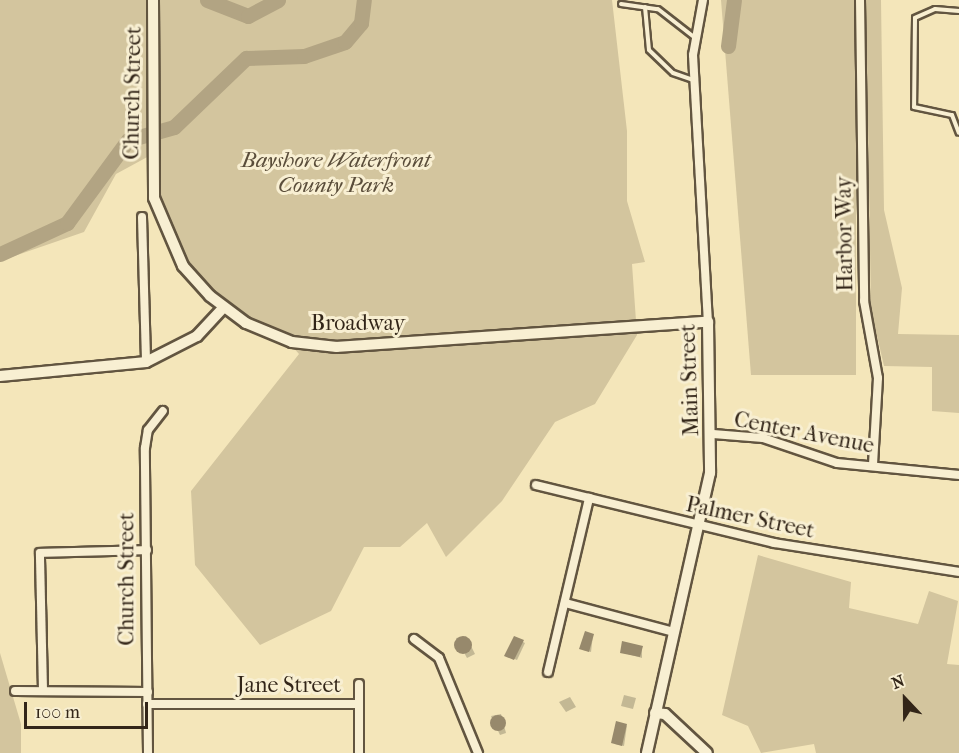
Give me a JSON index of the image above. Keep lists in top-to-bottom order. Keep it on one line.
{"streets":{"street":["Church Street","Harbor Way","Broadway","Main Street","Center Avenue","Palmer Street","Jane Street"]},"crossings":[["Church Street","Broadway"],["Church Street","Jane Street"],["Harbor Way","Center Avenue"],["Broadway","Main Street"],["Main Street","Center Avenue"],["Main Street","Palmer Street"]],"parks":["Bayshore Waterfront County Park"],"scale_bar":"100 m","north":"top"}
